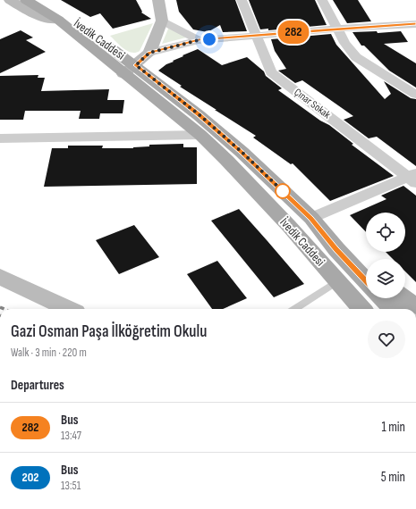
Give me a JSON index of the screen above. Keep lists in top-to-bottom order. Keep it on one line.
{"streets":{"main road":["İvedik Caddesi"],"street":["Çınar Sokak"]},"lines":["bus line 282"],"page":{"on_map":"282","heading":[["Gazi Osman Paşa İlköğretim Okulu","Walk · 3 min · 220 m"],"Departures"],"list":[{"mark":"282","name":"Bus","note":"13:47","value":"1 min"},{"mark":"202","name":"Bus","note":"13:51","value":"5 min"}]}}
